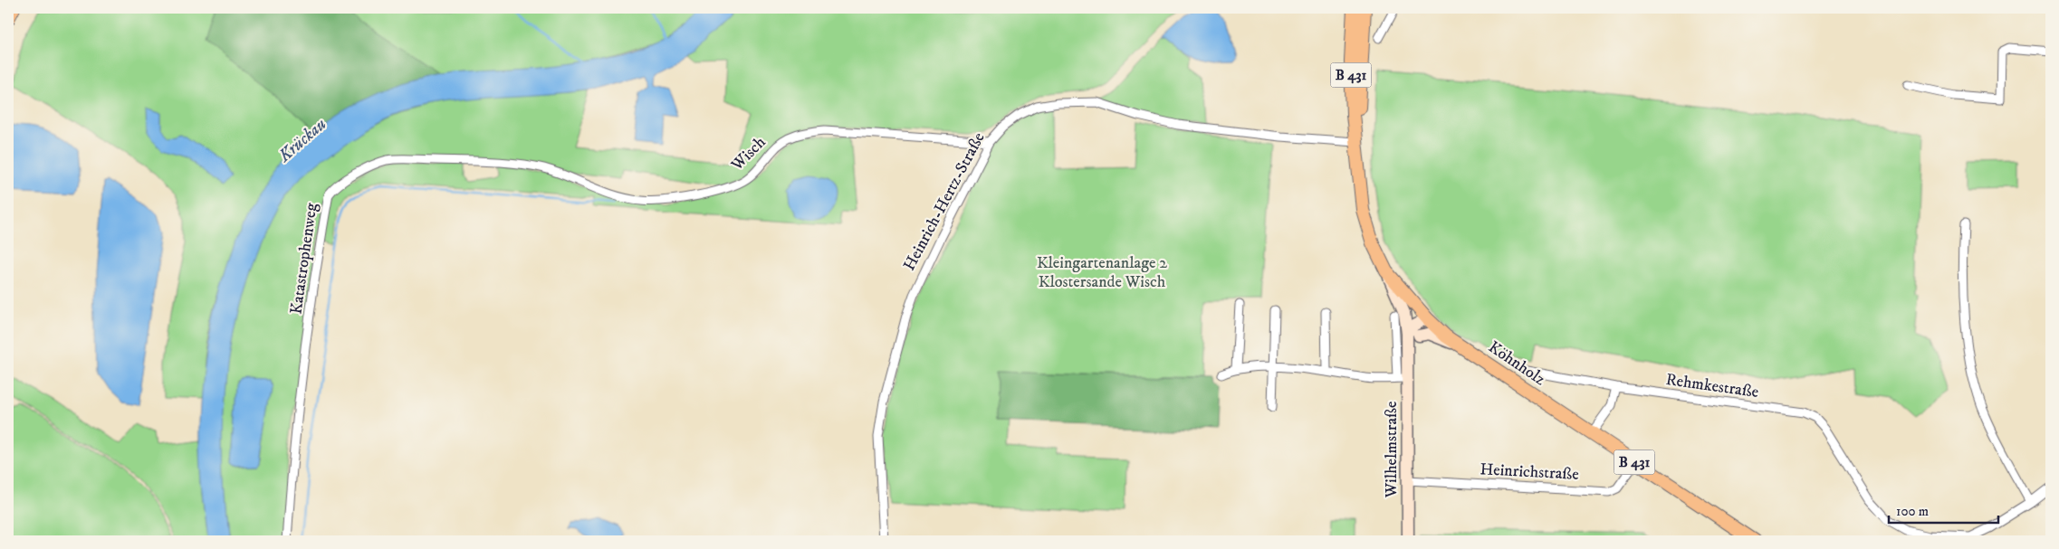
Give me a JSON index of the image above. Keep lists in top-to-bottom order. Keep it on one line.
{"streets":{"main road":["B 431","Köhnholz","Wilhelmstraße"],"street":["Wisch","Heinrich-Hertz-Straße","Katastrophenweg","Rehmkestraße","Heinrichstraße"]},"crossings":[["B 431","Heinrich-Hertz-Straße"],["B 431","Köhnholz"],["Wisch","Heinrich-Hertz-Straße"],["Wisch","Katastrophenweg"],["Heinrich-Hertz-Straße","Köhnholz"],["Köhnholz","Wilhelmstraße"],["Köhnholz","Heinrichstraße"],["Wilhelmstraße","Heinrichstraße"]],"water":["Krückau"],"parks":["Kleingartenanlage 2 Klostersande Wisch"],"scale_bar":"100 m"}
